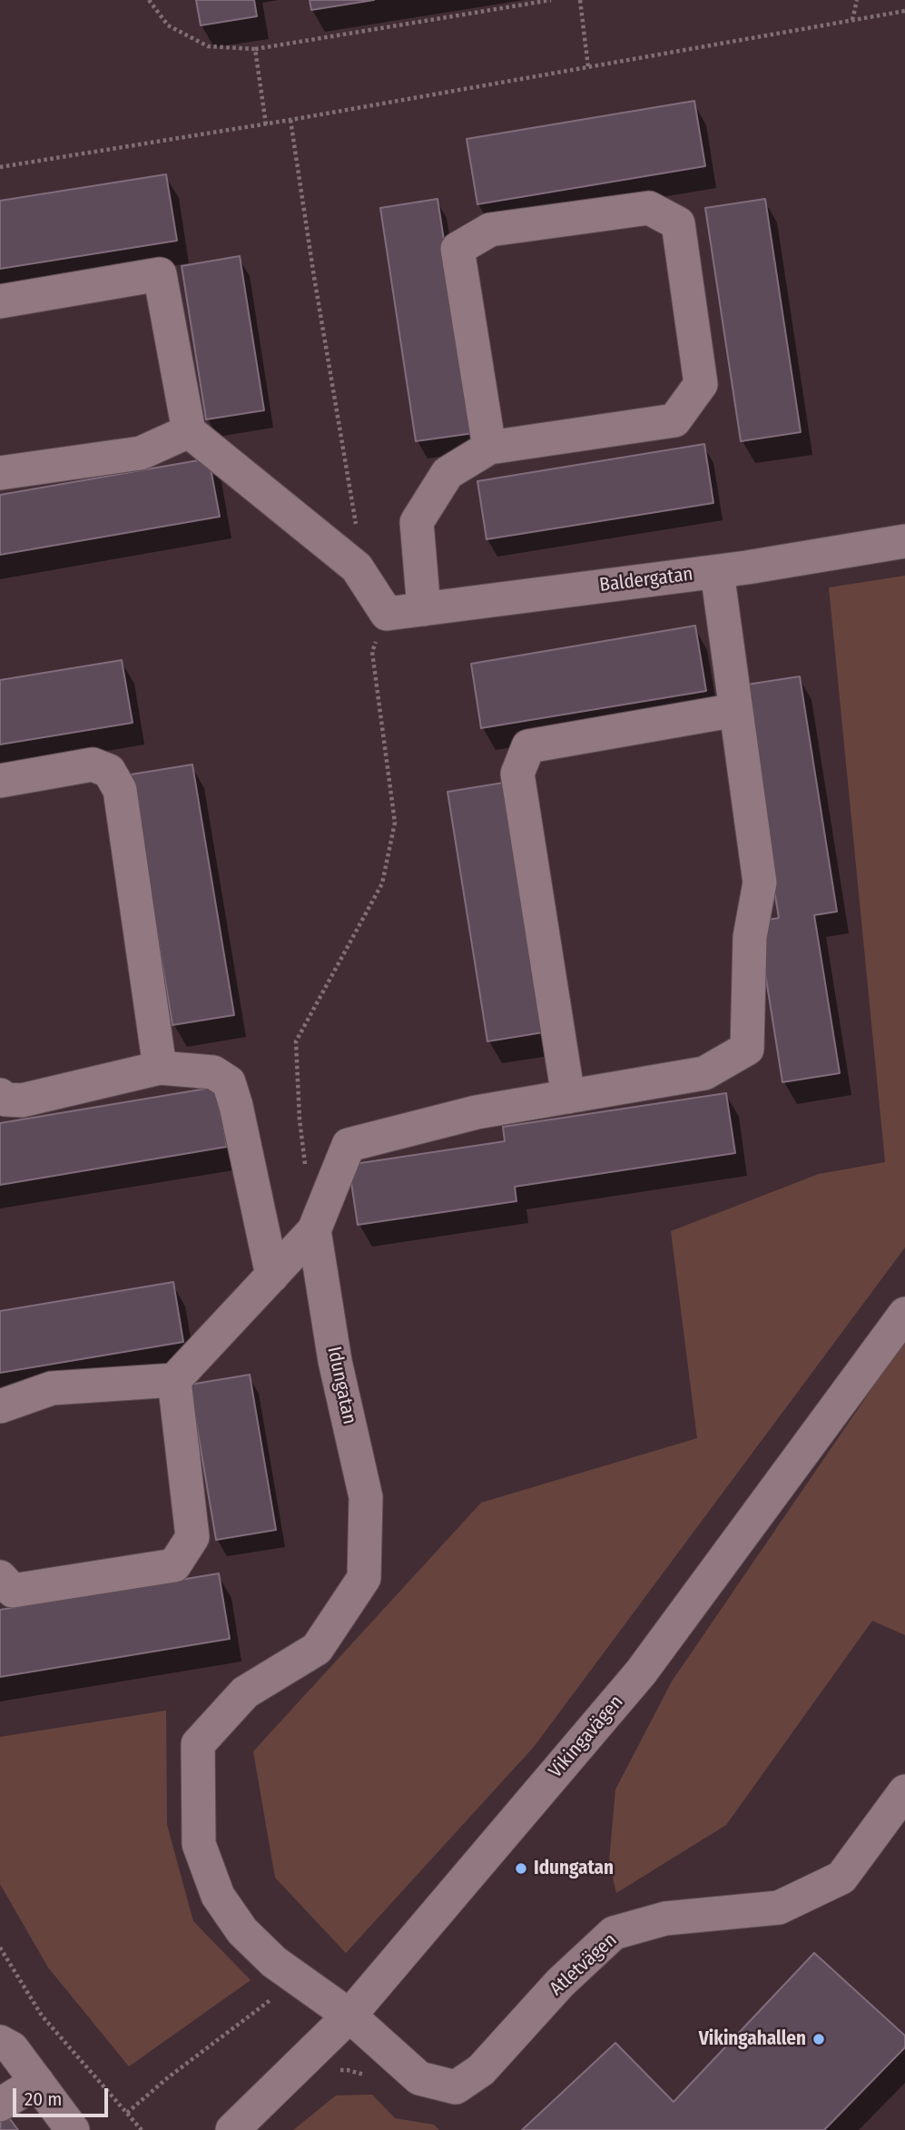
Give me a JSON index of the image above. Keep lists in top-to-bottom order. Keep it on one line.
{"streets":{"street":["Baldergatan","Idungatan","Vikingavägen","Atletvägen"]},"crossings":[["Idungatan","Vikingavägen"],["Idungatan","Atletvägen"],["Vikingavägen","Atletvägen"]],"places":["Idungatan","Vikingahallen"],"scale_bar":"20 m"}
